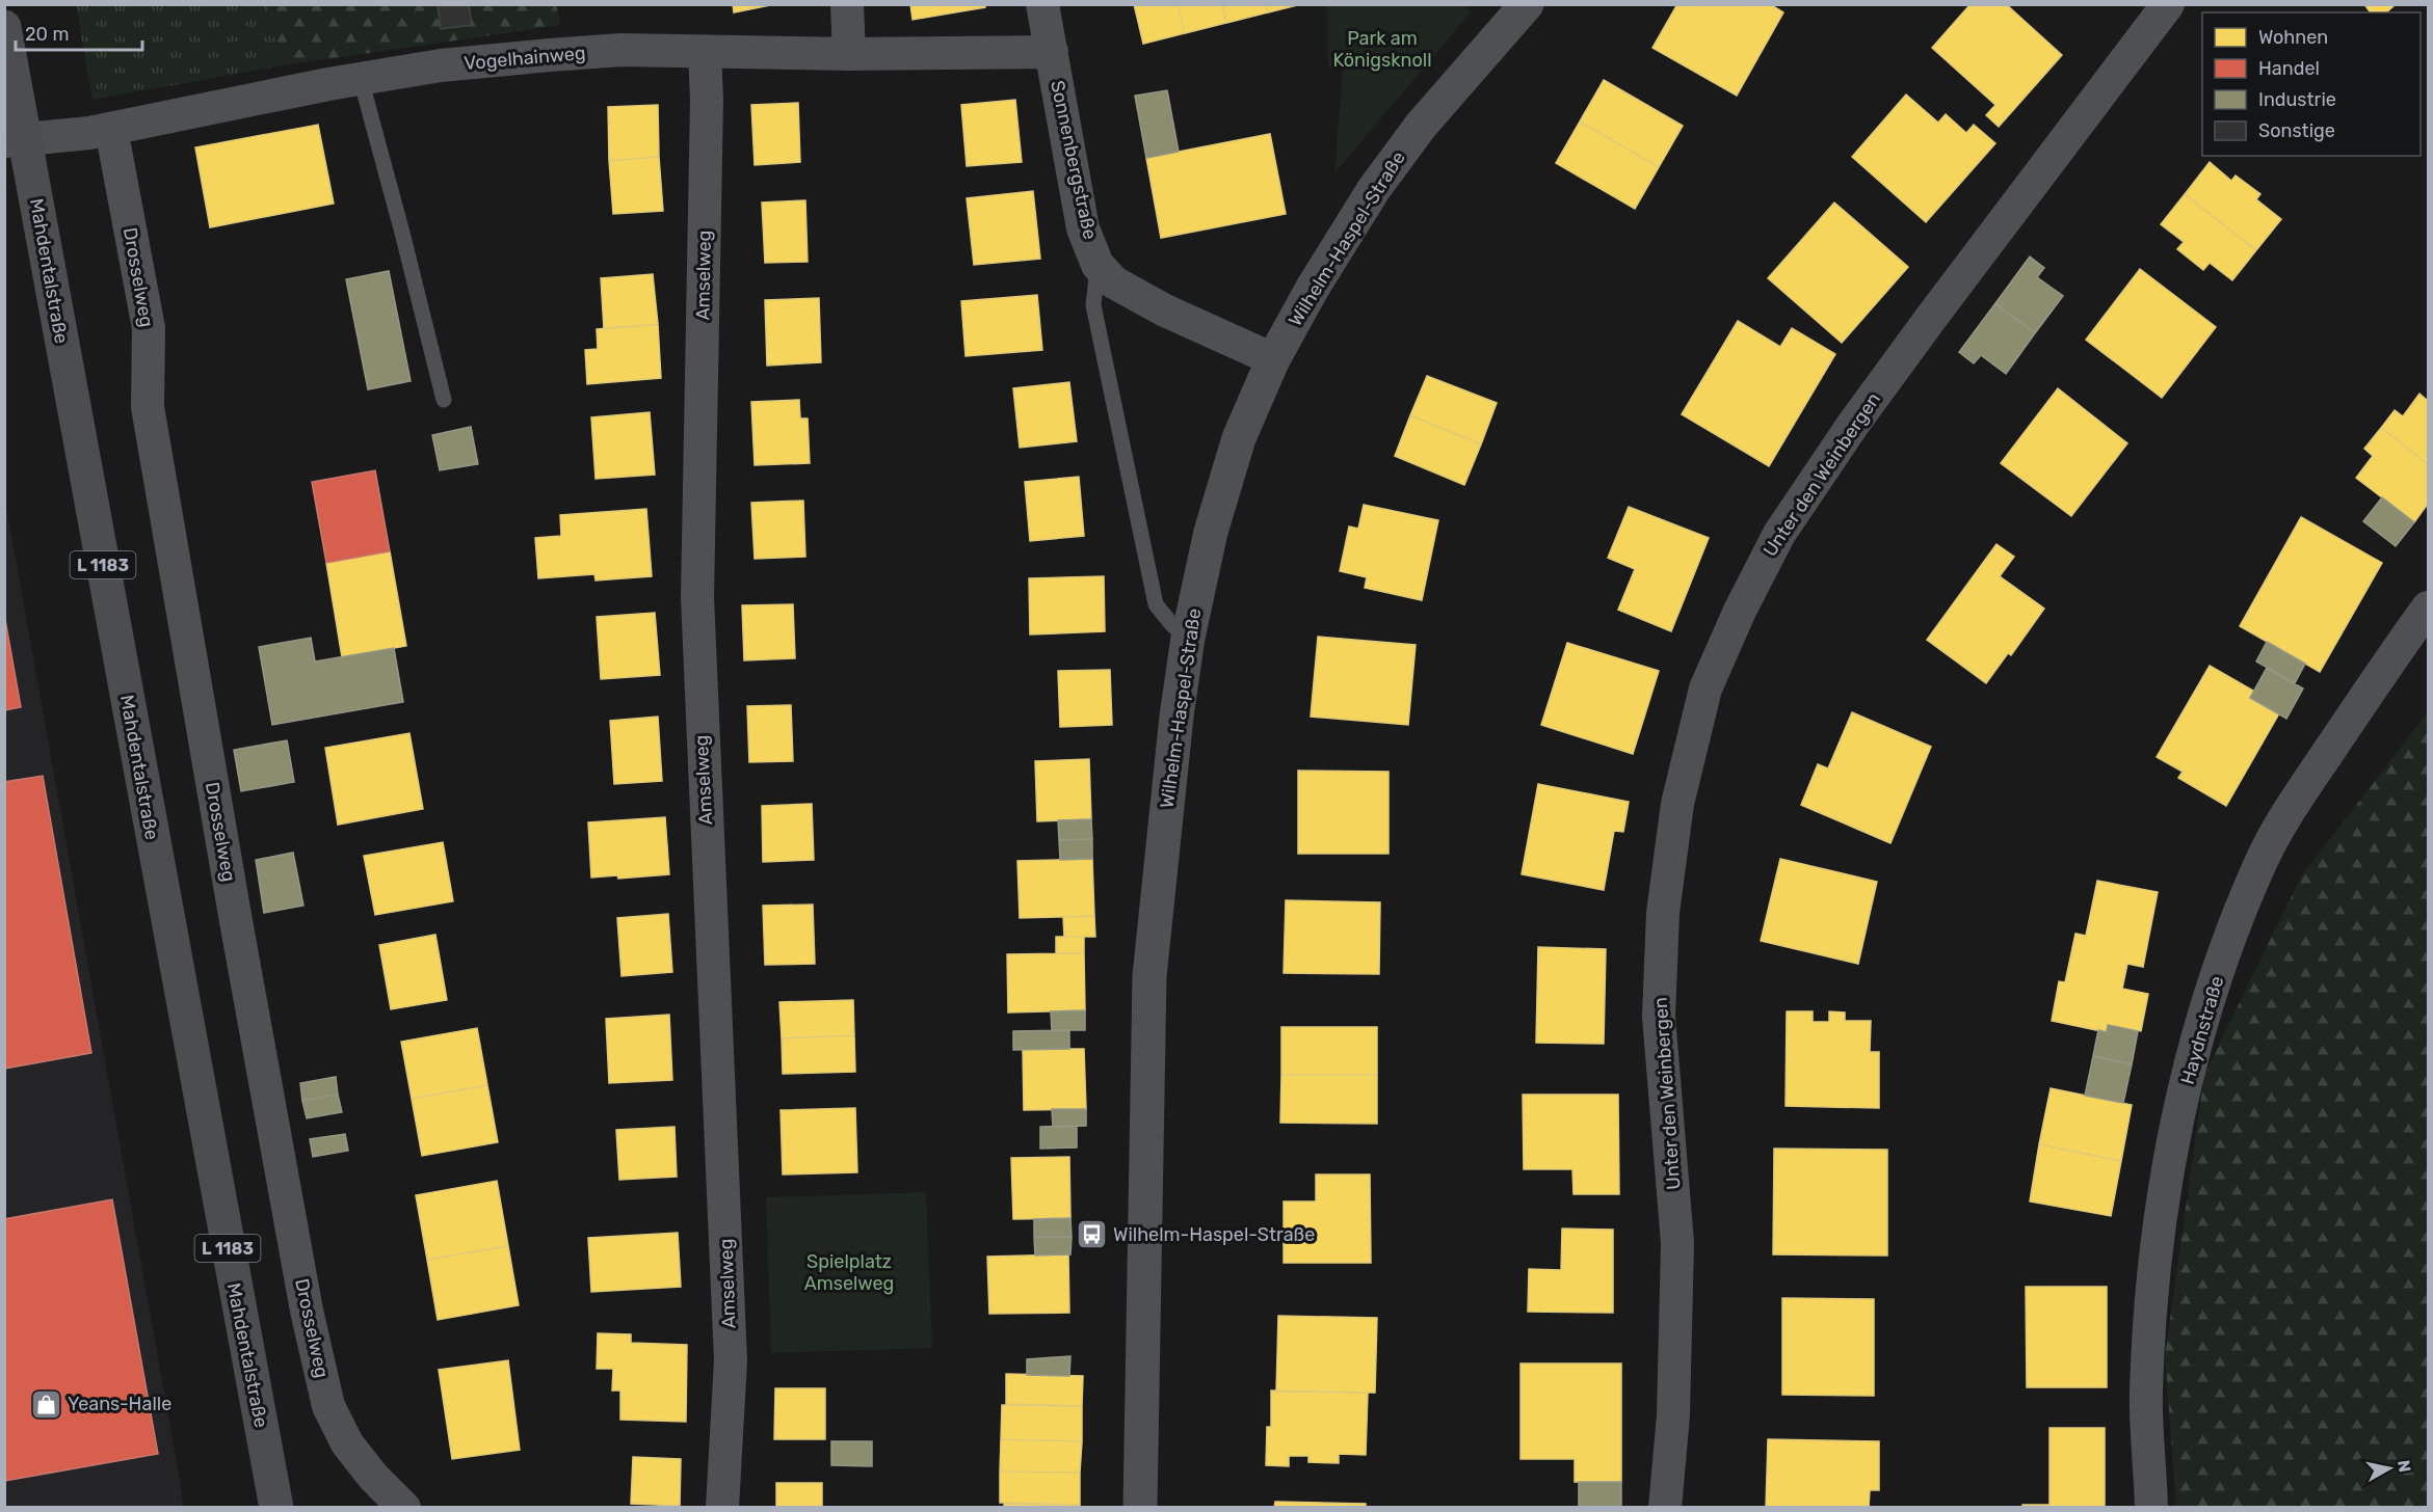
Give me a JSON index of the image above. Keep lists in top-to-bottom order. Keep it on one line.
{"streets":{"main road":["Mahdentalstraße","L 1183"],"street":["Vogelhainweg","Sonnenbergstraße","Wilhelm-Haspel-Straße","Amselweg","Drosselweg","Unter den Weinbergen","Haydnstraße"]},"crossings":[["Vogelhainweg","Sonnenbergstraße"],["Vogelhainweg","Mahdentalstraße"],["Vogelhainweg","Amselweg"],["Vogelhainweg","Drosselweg"],["Sonnenbergstraße","Wilhelm-Haspel-Straße"]],"parks":["Park am Königsknoll","Spielplatz Amselweg"],"places":{"bus stop":["Wilhelm-Haspel-Straße"],"shop":["Yeans-Halle"]},"legend":["Wohnen","Handel","Industrie","Sonstige"],"scale_bar":"20 m","north":"right"}
